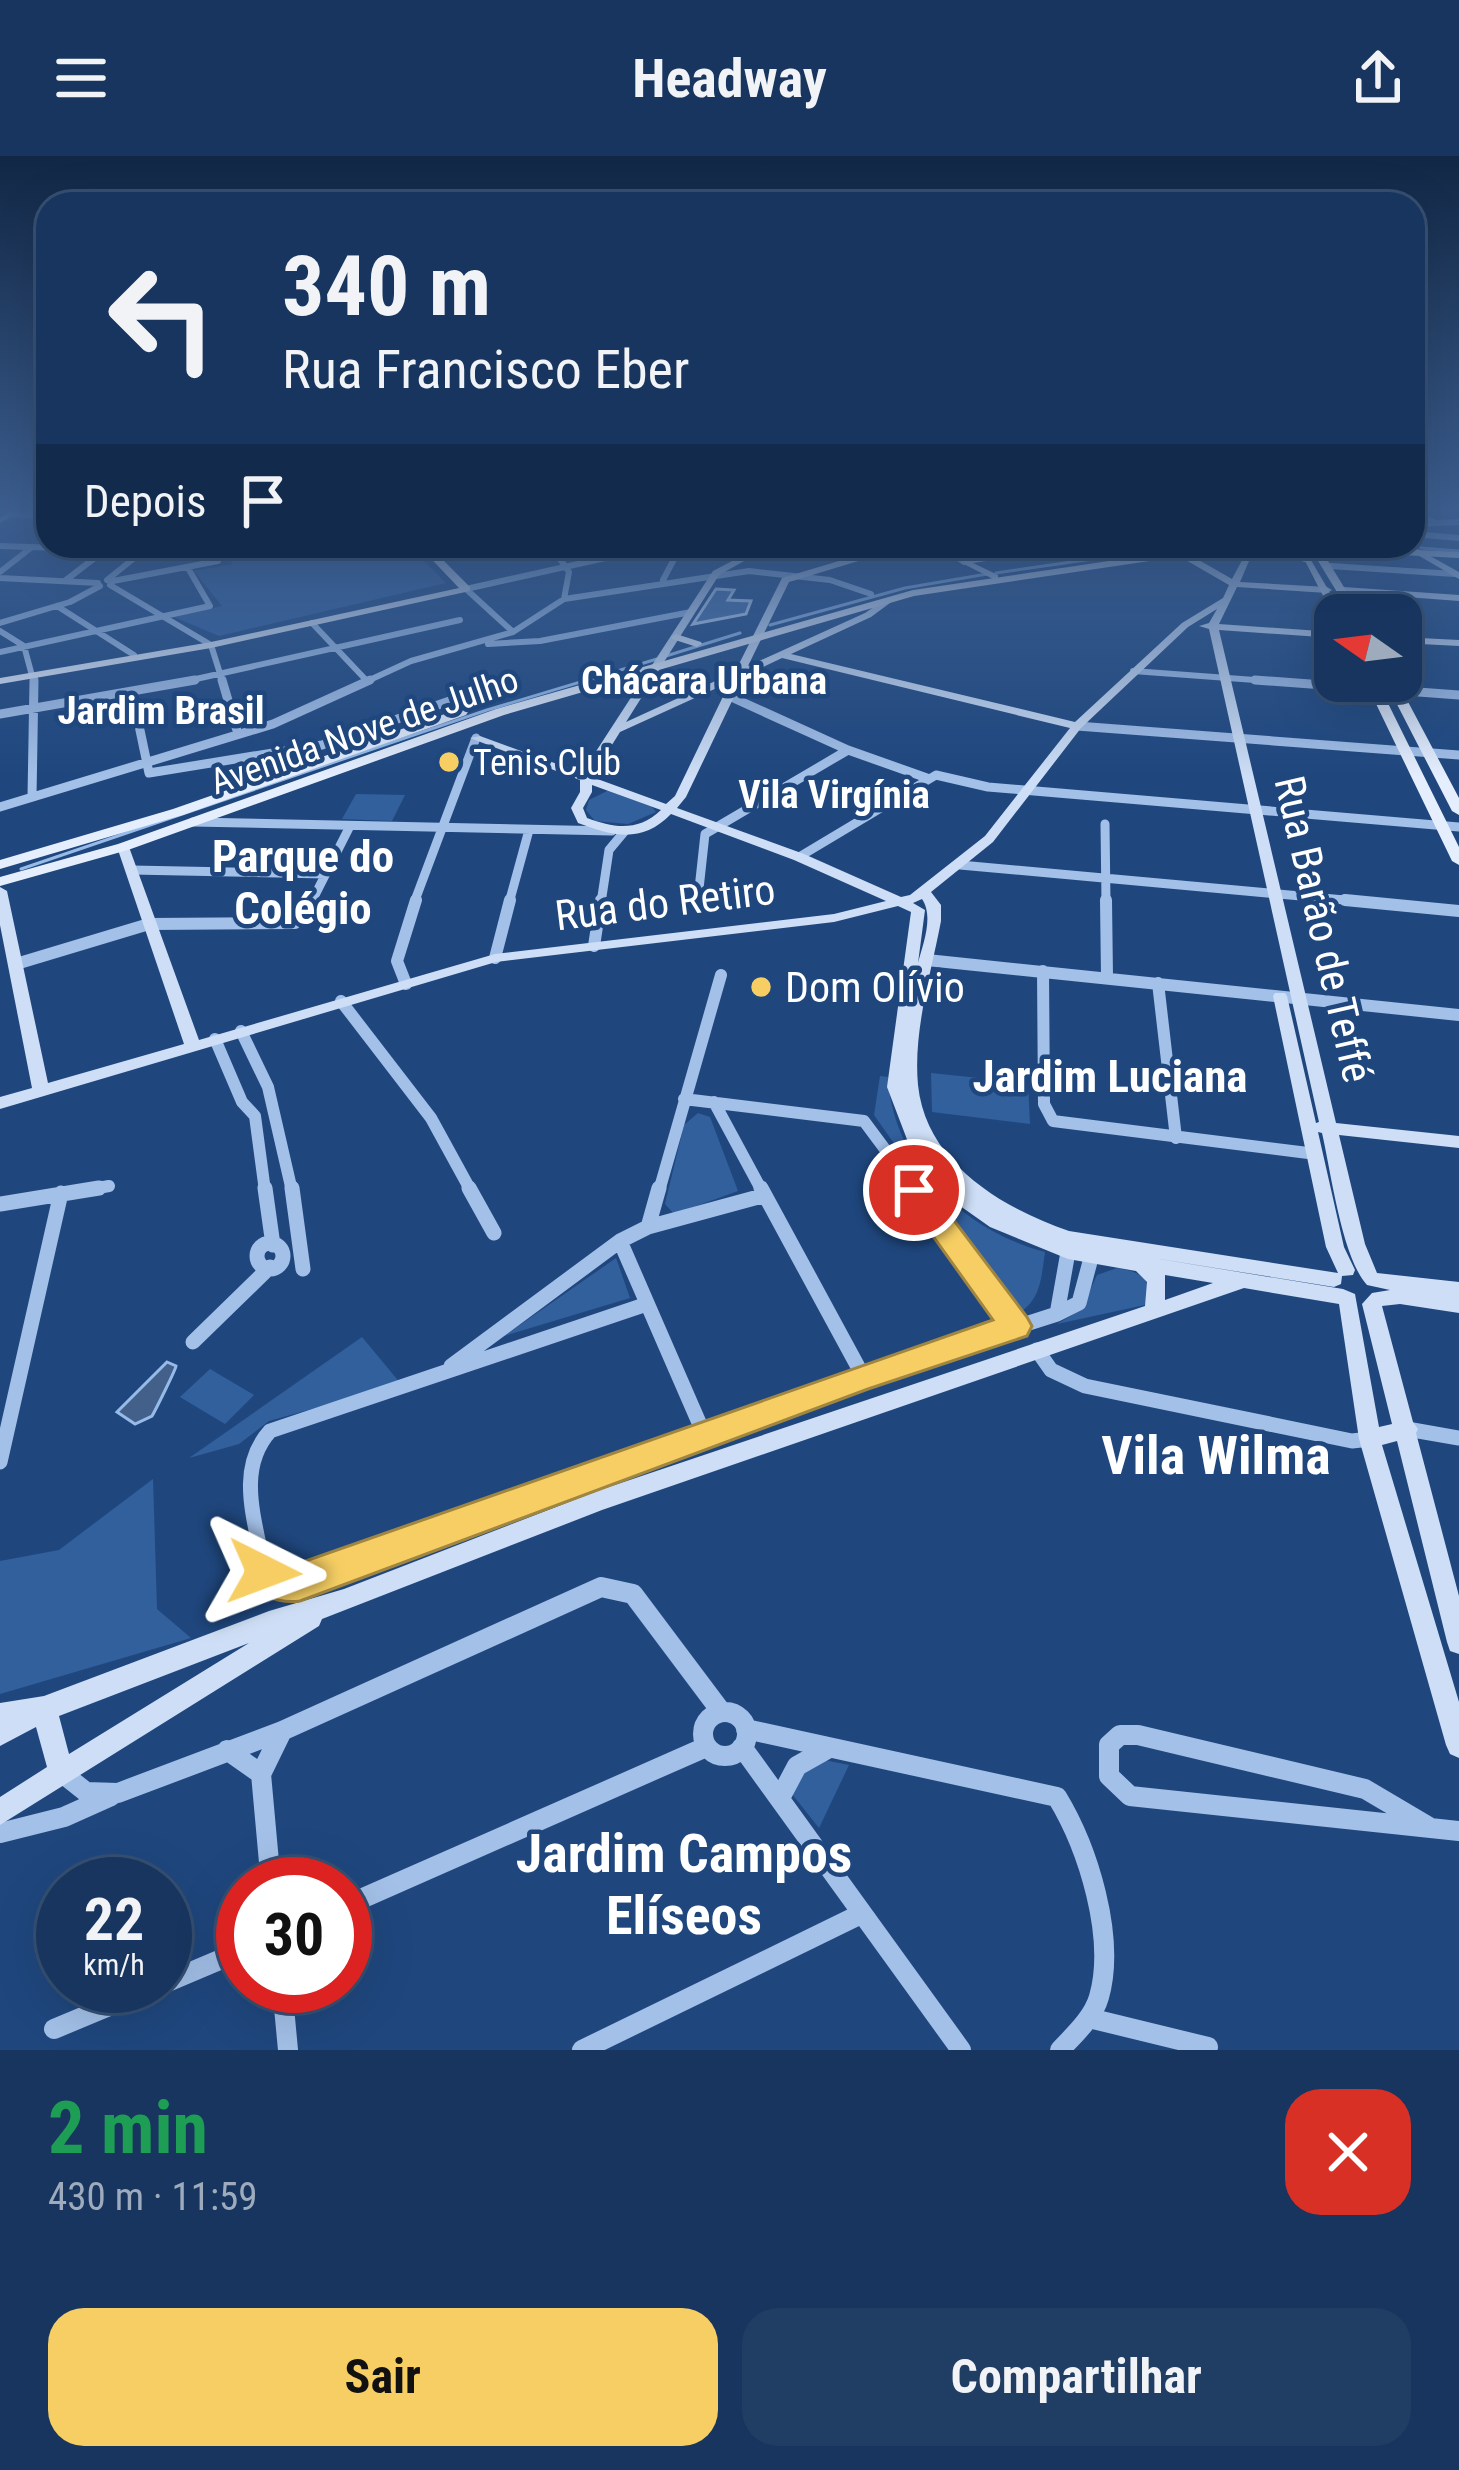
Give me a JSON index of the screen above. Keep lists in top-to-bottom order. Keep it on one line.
{"streets":{"main road":["Avenida Nove de Julho","Rua do Retiro","Rua Barão de Teffé"]},"districts":["Chácara Urbana","Jardim Brasil","Vila Virgínia","Parque do Colégio","Jardim Luciana","Vila Wilma","Jardim Campos Elíseos"],"places":["Tenis Club","Dom Olívio"],"north":"left","page":{"header":"Headway","turn":["340 m","Rua Francisco Eber"],"then":"Depois","speed":"22 km/h","limit":"30","heading":["2 min","430 m · 11:59"],"buttons":["Sair","Compartilhar"]}}
